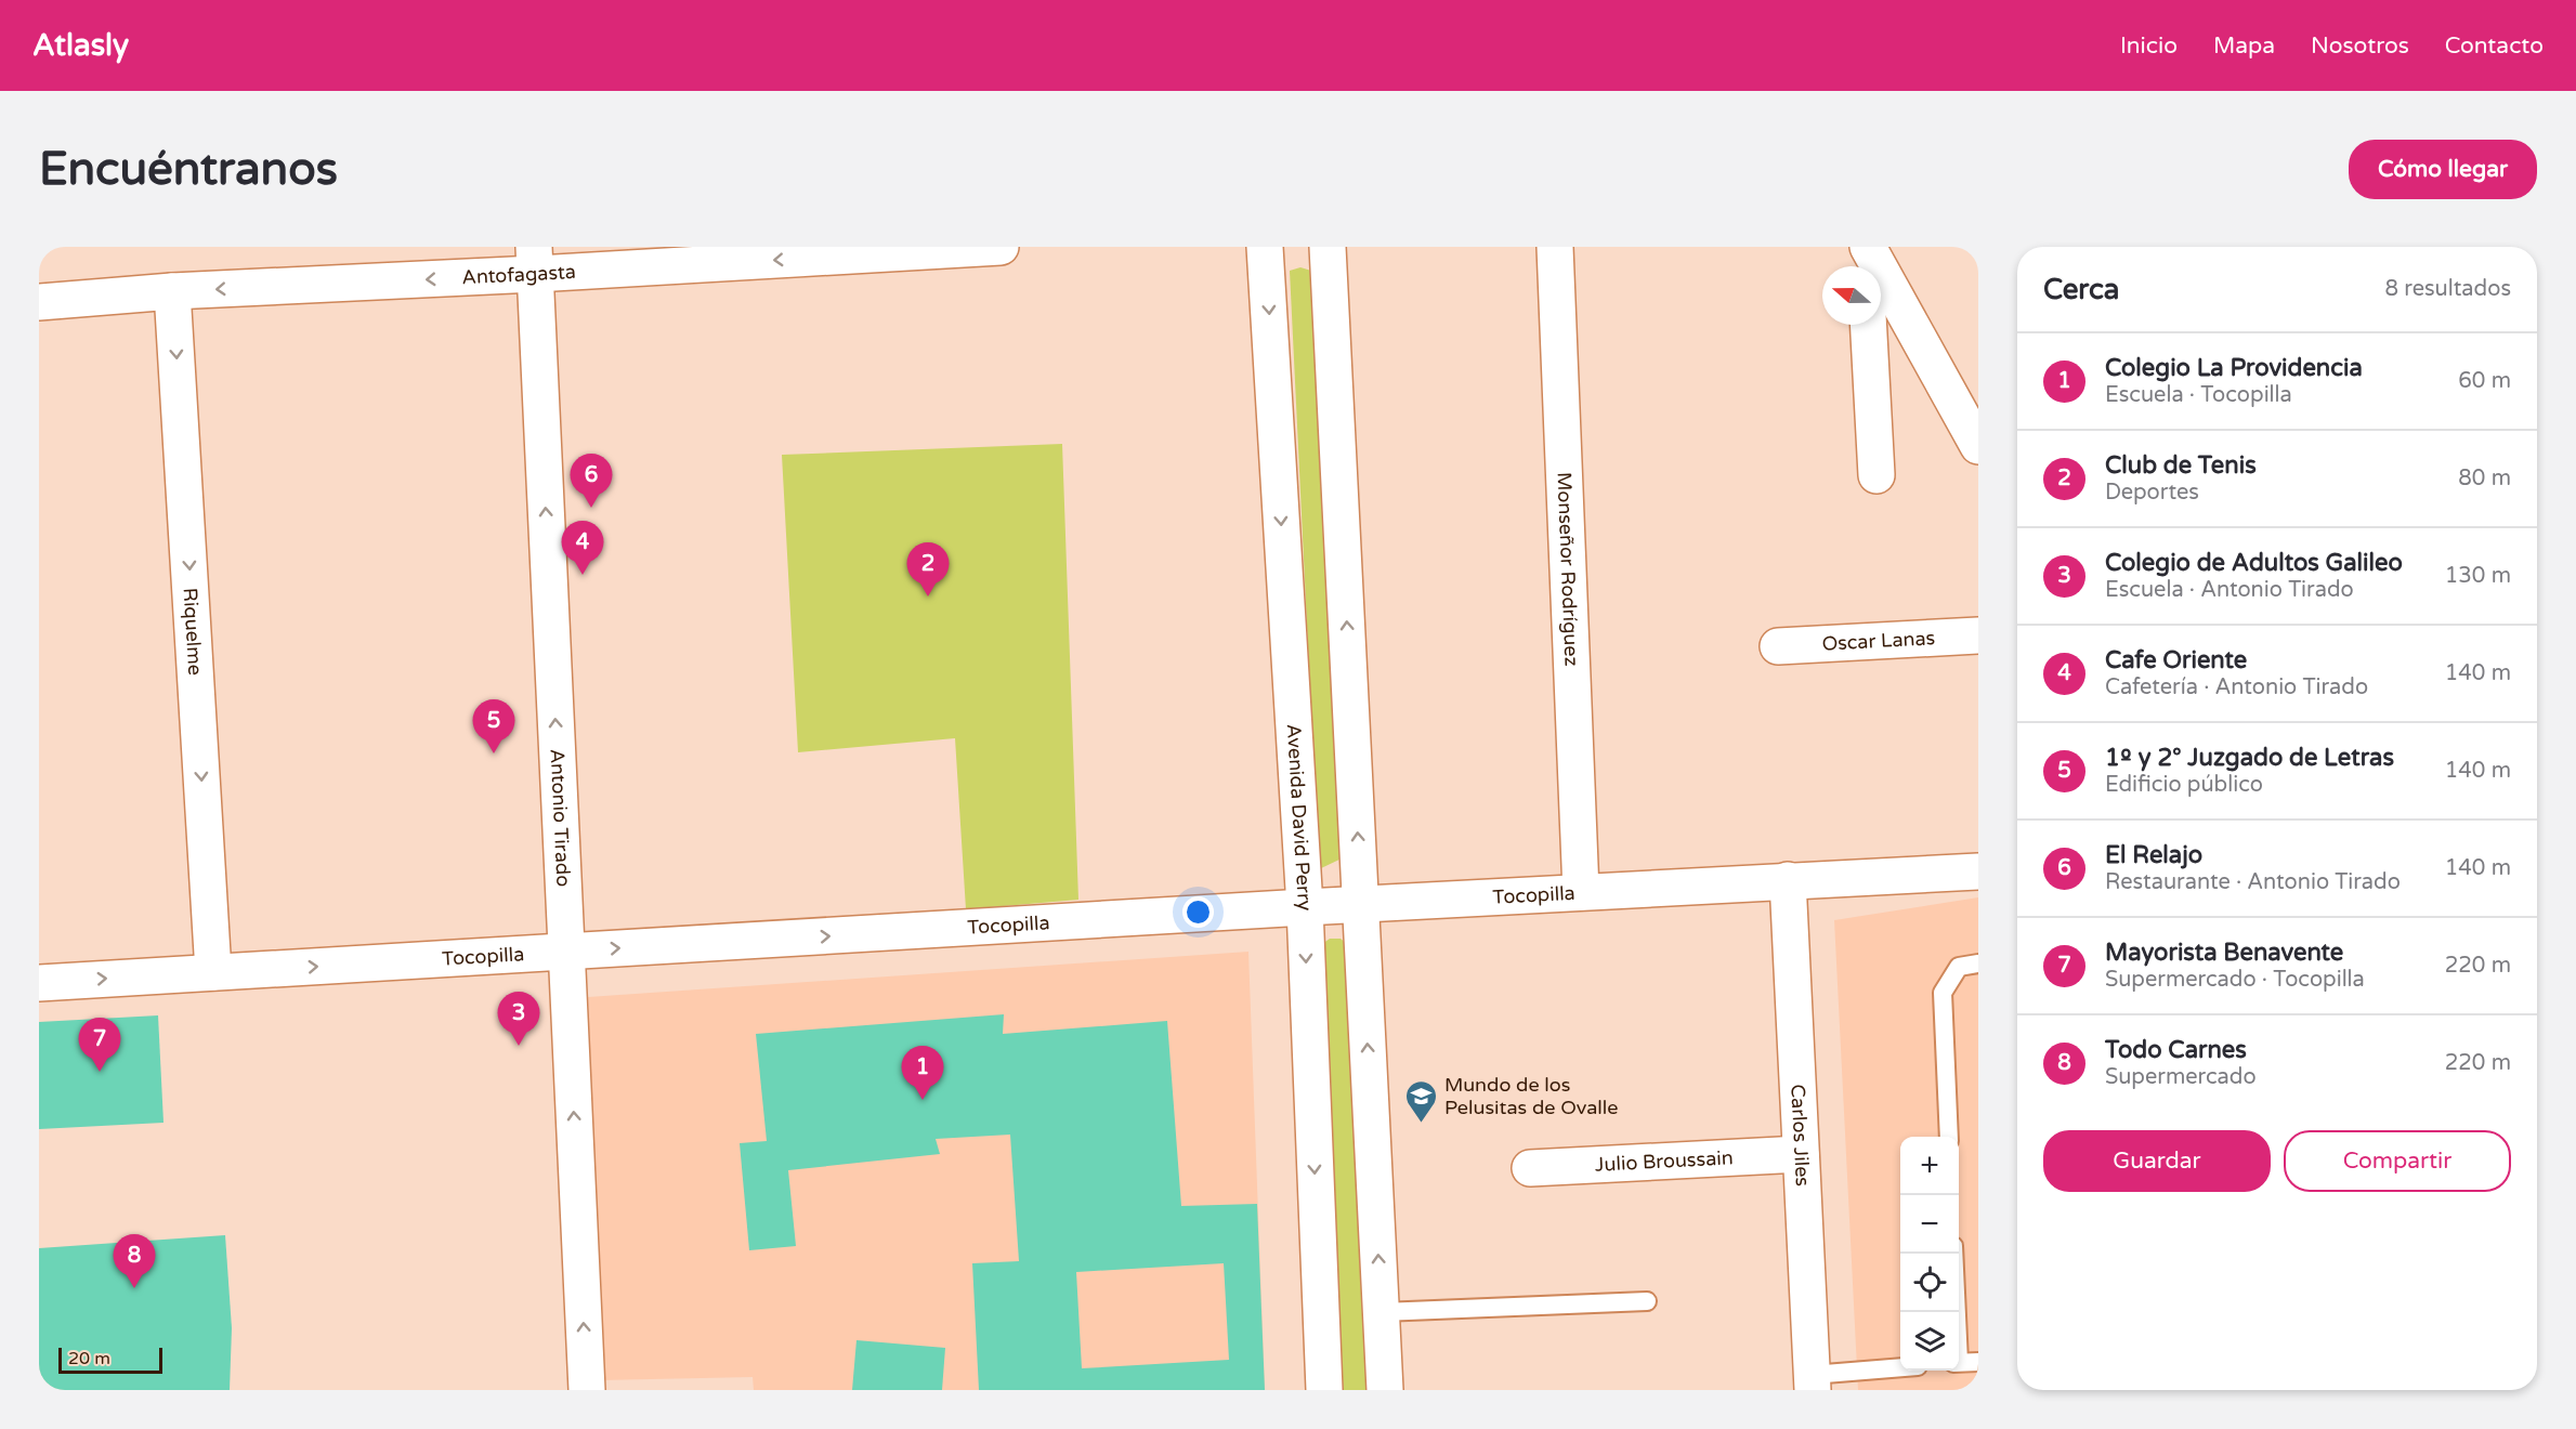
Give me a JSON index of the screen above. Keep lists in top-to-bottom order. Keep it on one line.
{"streets":{"street":["Antofagasta","Monseñor Rodríguez","Riquelme","Oscar Lanas","Antonio Tirado","Avenida David Perry","Tocopilla","Carlos Jiles","Julio Broussain"]},"crossings":[["Antofagasta","Riquelme"],["Antofagasta","Antonio Tirado"],["Monseñor Rodríguez","Tocopilla"],["Riquelme","Tocopilla"],["Antonio Tirado","Tocopilla"],["Avenida David Perry","Tocopilla"],["Tocopilla","Carlos Jiles"],["Carlos Jiles","Julio Broussain"]],"one_way":["Antofagasta","Riquelme","Antonio Tirado","Tocopilla"],"places":{"school or university":["Mundo de los Pelusitas de Ovalle"]},"scale_bar":"20 m","north":"left","page":{"header":"Atlasly","nav":["Inicio","Mapa","Nosotros","Contacto"],"buttons":["Cómo llegar",["Guardar","Compartir"]],"title":"Encuéntranos","heading":["Cerca","8 resultados"],"list":[{"mark":"1","name":"Colegio La Providencia","note":"Escuela · Tocopilla","value":"60 m"},{"mark":"2","name":"Club de Tenis","note":"Deportes","value":"80 m"},{"mark":"3","name":"Colegio de Adultos Galileo","note":"Escuela · Antonio Tirado","value":"130 m"},{"mark":"4","name":"Cafe Oriente","note":"Cafetería · Antonio Tirado","value":"140 m"},{"mark":"5","name":"1º y 2° Juzgado de Letras","note":"Edificio público","value":"140 m"},{"mark":"6","name":"El Relajo","note":"Restaurante · Antonio Tirado","value":"140 m"},{"mark":"7","name":"Mayorista Benavente","note":"Supermercado · Tocopilla","value":"220 m"},{"mark":"8","name":"Todo Carnes","note":"Supermercado","value":"220 m"}],"pins":["6","4","2","5","3","7","1","8"],"map_buttons":["+","−"],"scale":"20 m"}}
